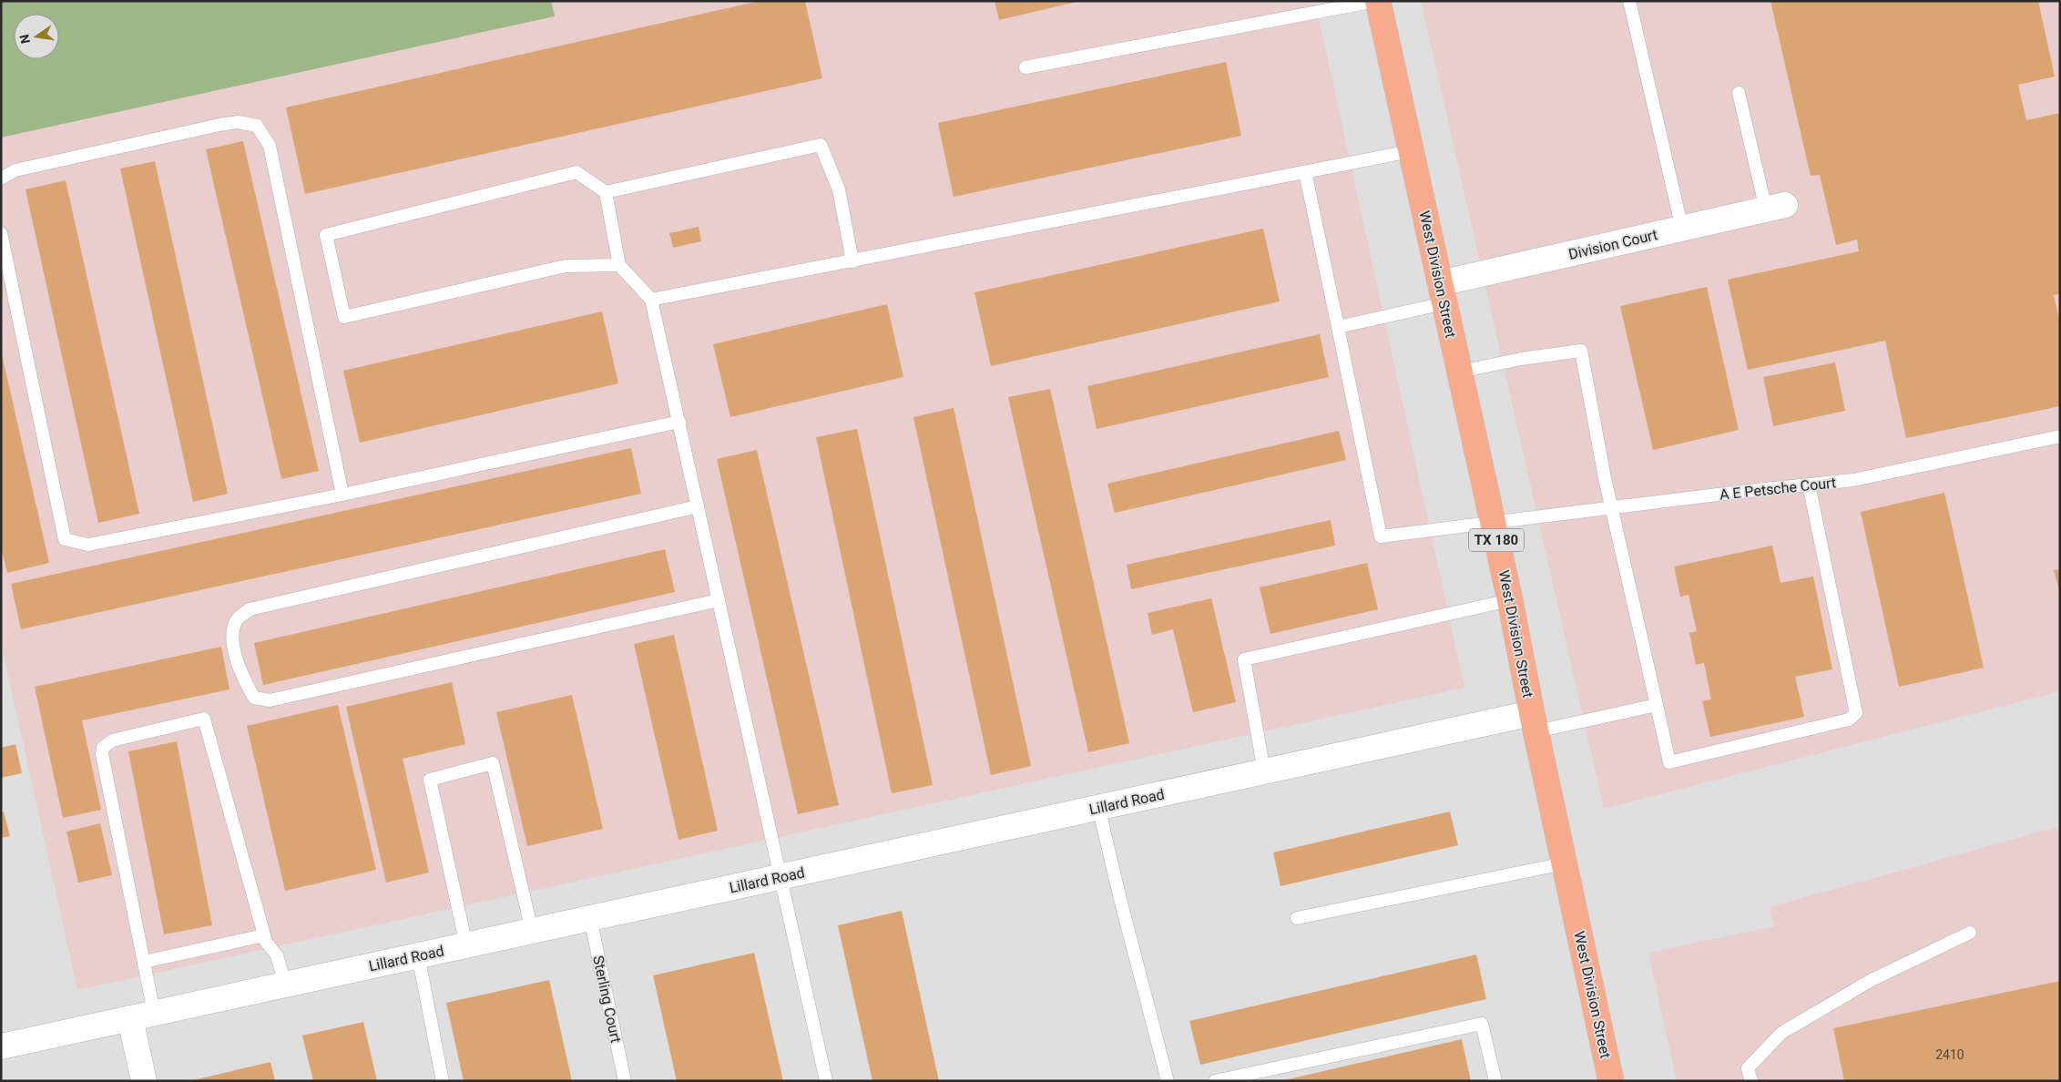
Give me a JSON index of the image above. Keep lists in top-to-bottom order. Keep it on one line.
{"streets":{"main road":["West Division Street","TX 180"],"street":["Division Court","Lillard Road"],"lane":["A E Petsche Court","Sterling Court"]},"crossings":[["Division Court","West Division Street"],["West Division Street","A E Petsche Court"],["West Division Street","Lillard Road"],["Lillard Road","Sterling Court"]],"house_numbers":["2410"],"north":"left"}
